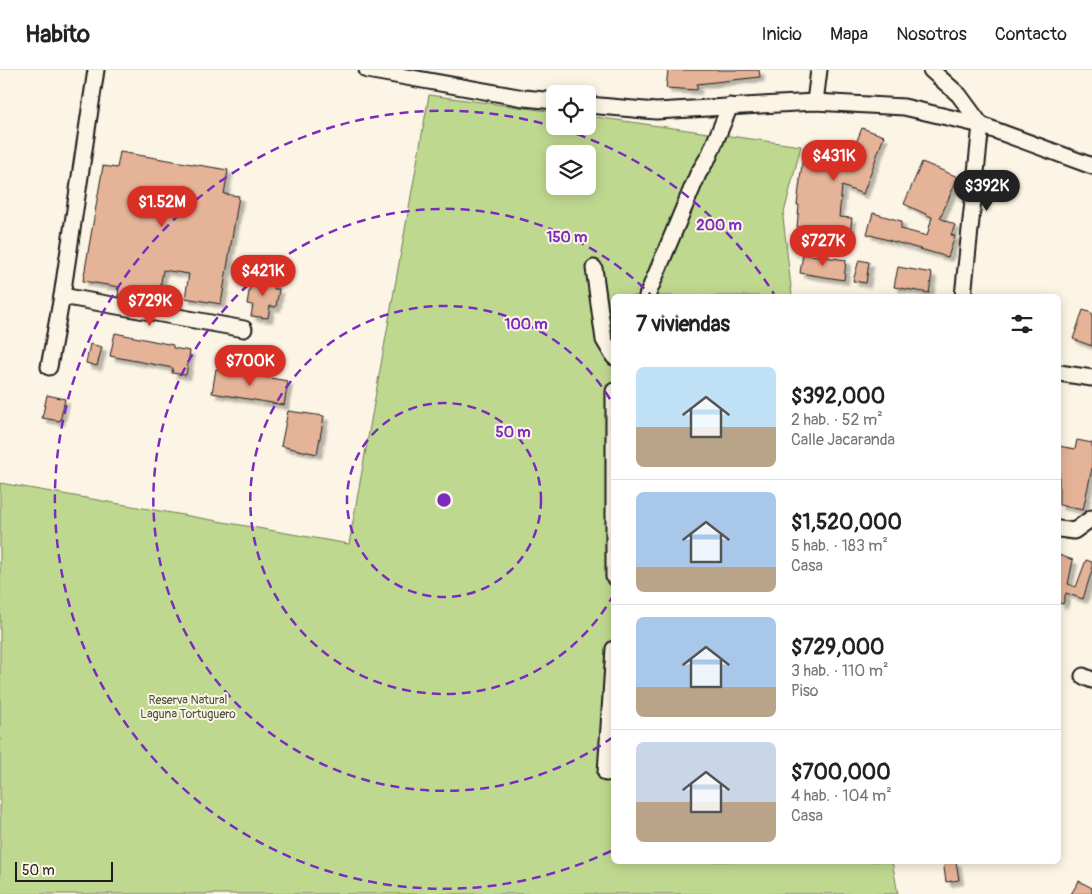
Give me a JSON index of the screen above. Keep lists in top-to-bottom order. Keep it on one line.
{"parks":["Reserva Natural Laguna Tortuguero"],"scale_bar":"50 m","page":{"header":"Habito","nav":["Inicio","Mapa","Nosotros","Contacto"],"price":["$431K","$392K","$1.52M","$727K","$421K","$729K","$700K"],"heading":"7 viviendas","list":[{"name":"$392,000","note":"2 hab. · 52 m² · Calle Jacaranda"},{"name":"$1,520,000","note":"5 hab. · 183 m² · Casa"},{"name":"$729,000","note":"3 hab. · 110 m² · Piso"},{"name":"$700,000","note":"4 hab. · 104 m² · Casa"}],"scale":"50 m"},"rings":["200 m","150 m","100 m","50 m"]}
